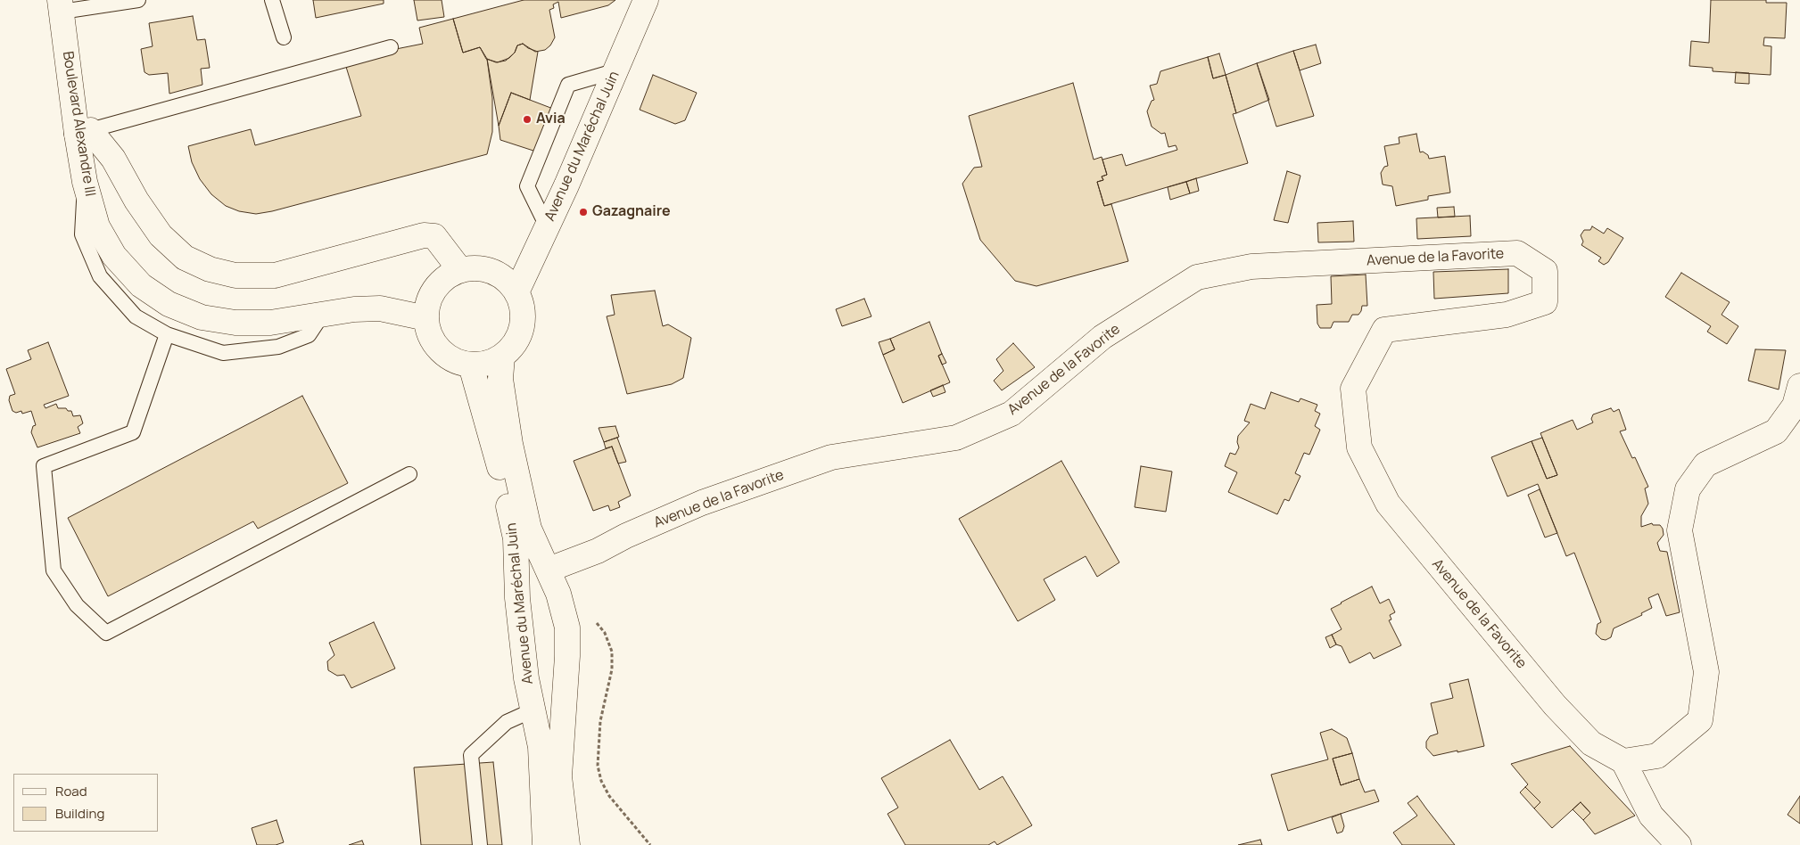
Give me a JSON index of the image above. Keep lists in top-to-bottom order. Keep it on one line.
{"streets":{"street":["Boulevard Alexandre III","Avenue du Maréchal Juin","Avenue de la Favorite"]},"crossings":[["Boulevard Alexandre III","Avenue du Maréchal Juin"],["Avenue du Maréchal Juin","Avenue de la Favorite"]],"places":["Avia","Gazagnaire"],"legend":["Road","Building"]}
